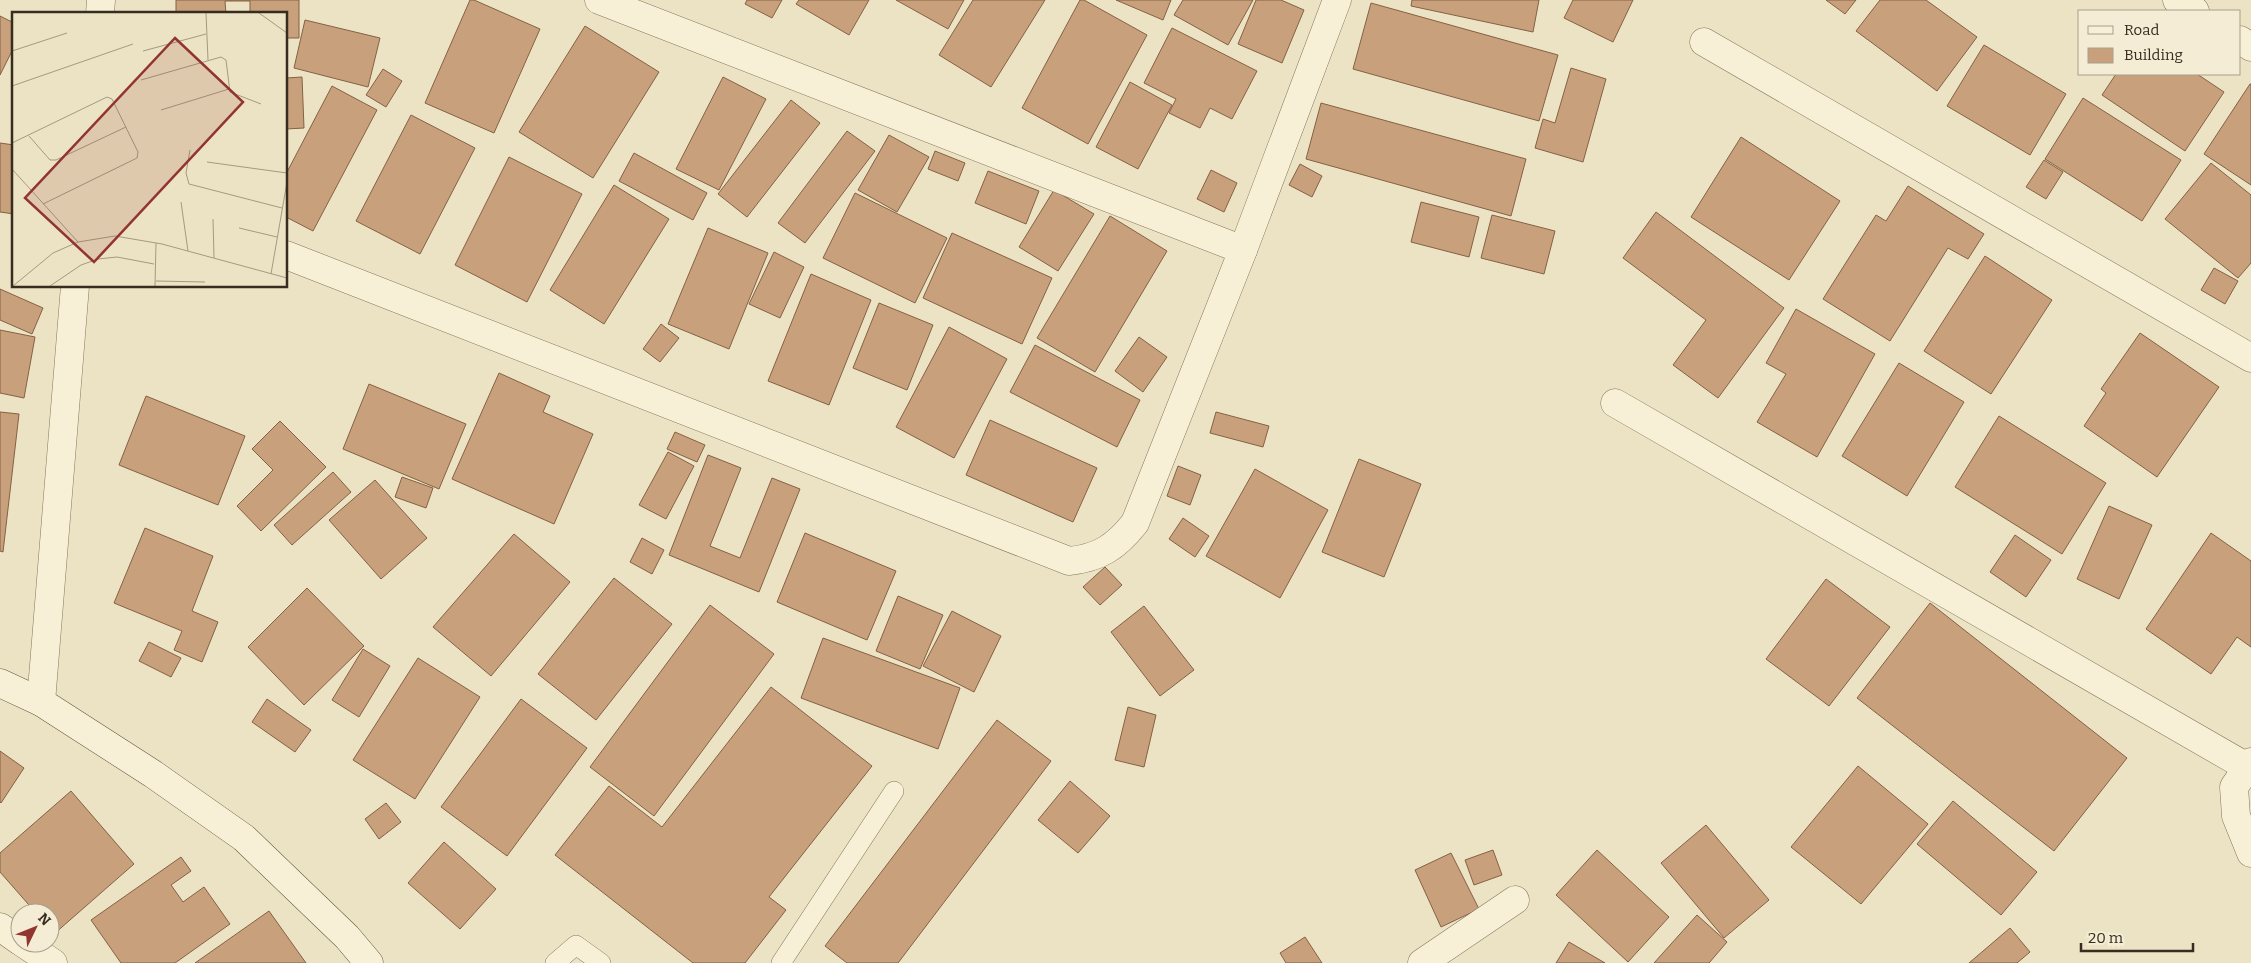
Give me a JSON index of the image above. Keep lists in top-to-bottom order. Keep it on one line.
{"legend":["Road","Building"],"scale_bar":"20 m","north":"top right"}
